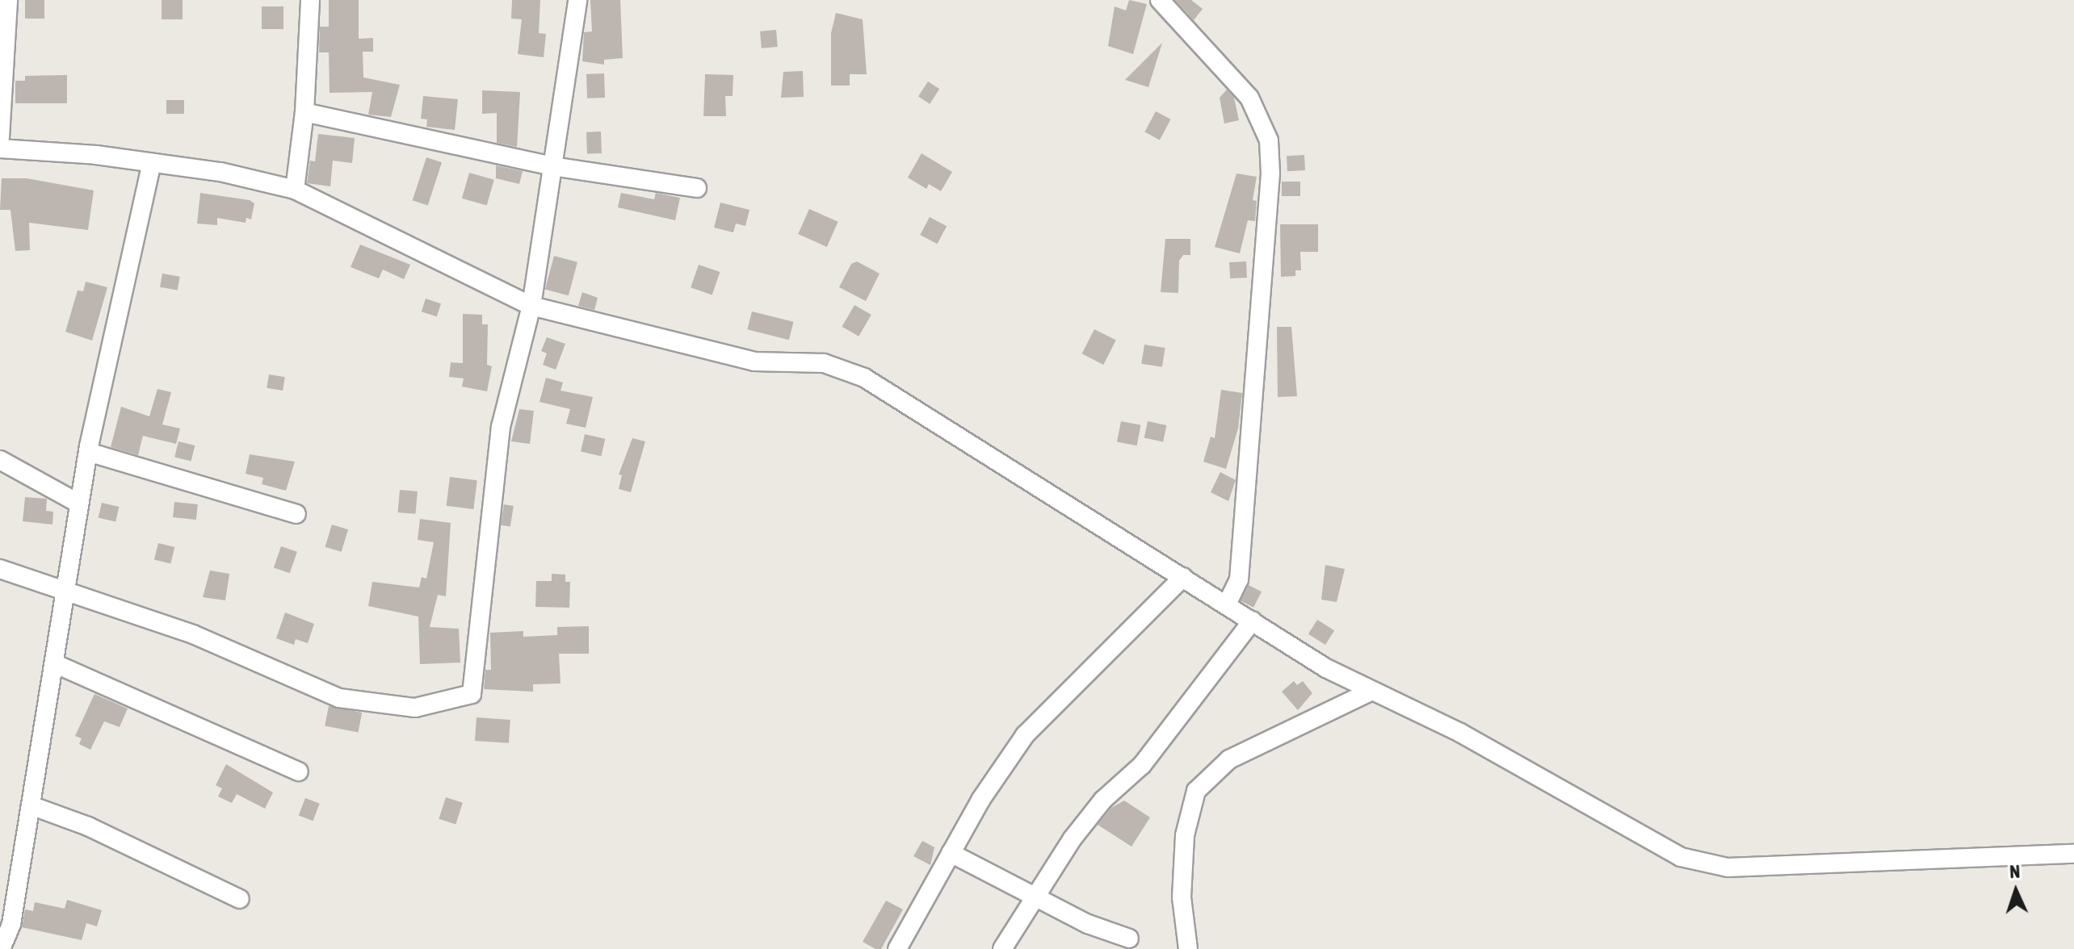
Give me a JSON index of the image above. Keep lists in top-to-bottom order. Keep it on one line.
{"north":"top"}
